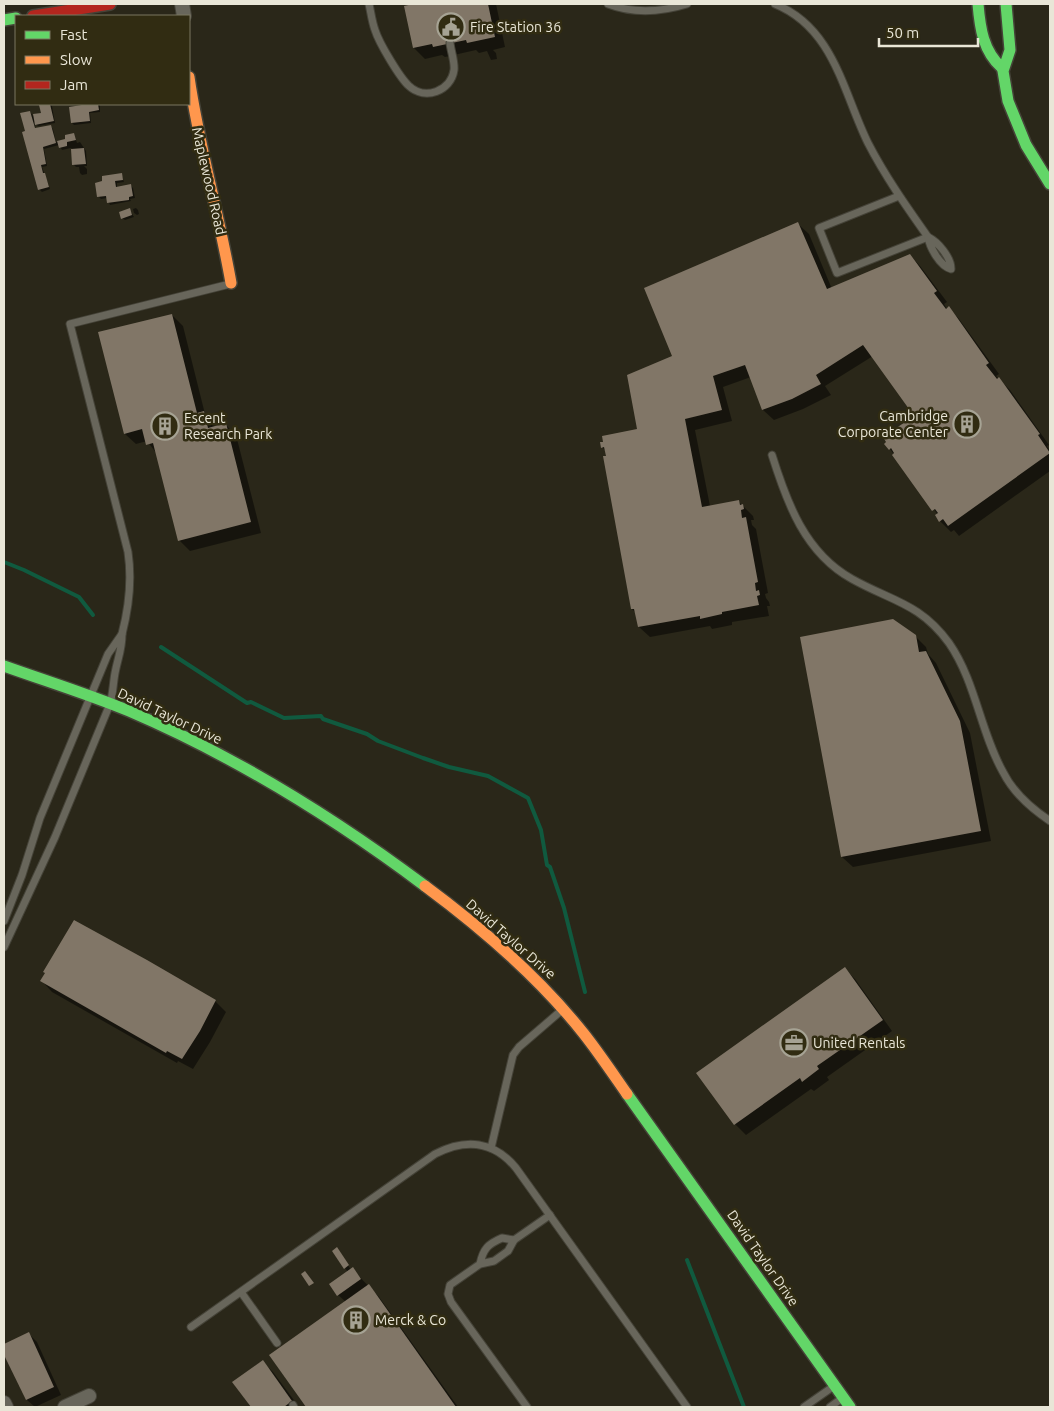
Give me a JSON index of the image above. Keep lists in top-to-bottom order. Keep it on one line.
{"streets":{"street":["Maplewood Road","David Taylor Drive"]},"places":{"public building":["Fire Station 36"],"building":["Cambridge Corporate Center","Escent Research Park","Merck & Co"],"office":["United Rentals"]},"legend":["Fast","Slow","Jam"],"scale_bar":"50 m"}
